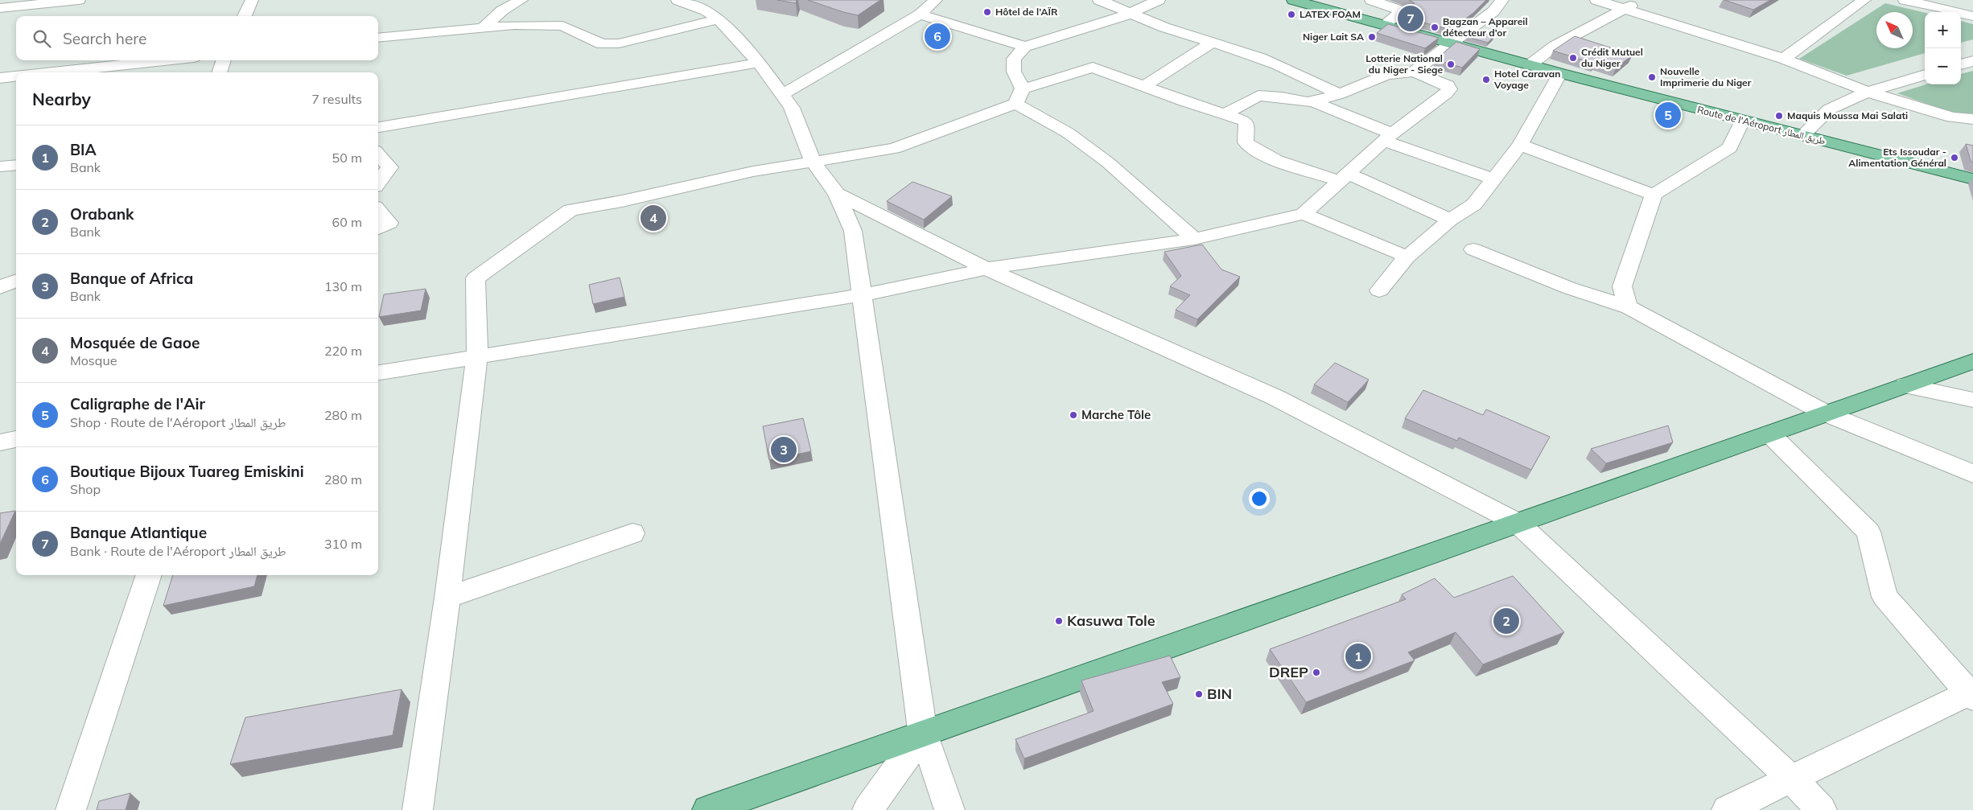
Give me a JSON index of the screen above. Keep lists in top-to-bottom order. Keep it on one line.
{"streets":{"main road":["Route de l'Aéroport طريق المطار"]},"places":["Hôtel de l’AÏR","LATEX FOAM","Bagzan – Appareil détecteur d’or","Niger Lait SA","Crédit Mutuel du Niger","Lotterie National du Niger - Siege","Nouvelle Imprimerie du Niger","Hotel Caravan Voyage","Maquis Moussa Mai Salati","Ets Issoudar - Alimentation Général","Marche Tôle","Kasuwa Tole","DREP","BIN"],"north":"top left","page":{"pins":["7","6","5","4","3","2","1"],"map_buttons":["+","−"],"search":"Search here","heading":["Nearby","7 results"],"list":[{"mark":"1","name":"BIA","note":"Bank","value":"50 m"},{"mark":"2","name":"Orabank","note":"Bank","value":"60 m"},{"mark":"3","name":"Banque of Africa","note":"Bank","value":"130 m"},{"mark":"4","name":"Mosquée de Gaoe","note":"Mosque","value":"220 m"},{"mark":"5","name":"Caligraphe de l'Air","note":"Shop · Route de l'Aéroport طريق المطار","value":"280 m"},{"mark":"6","name":"Boutique Bijoux Tuareg Emiskini","note":"Shop","value":"280 m"},{"mark":"7","name":"Banque Atlantique","note":"Bank · Route de l'Aéroport طريق المطار","value":"310 m"}]}}
